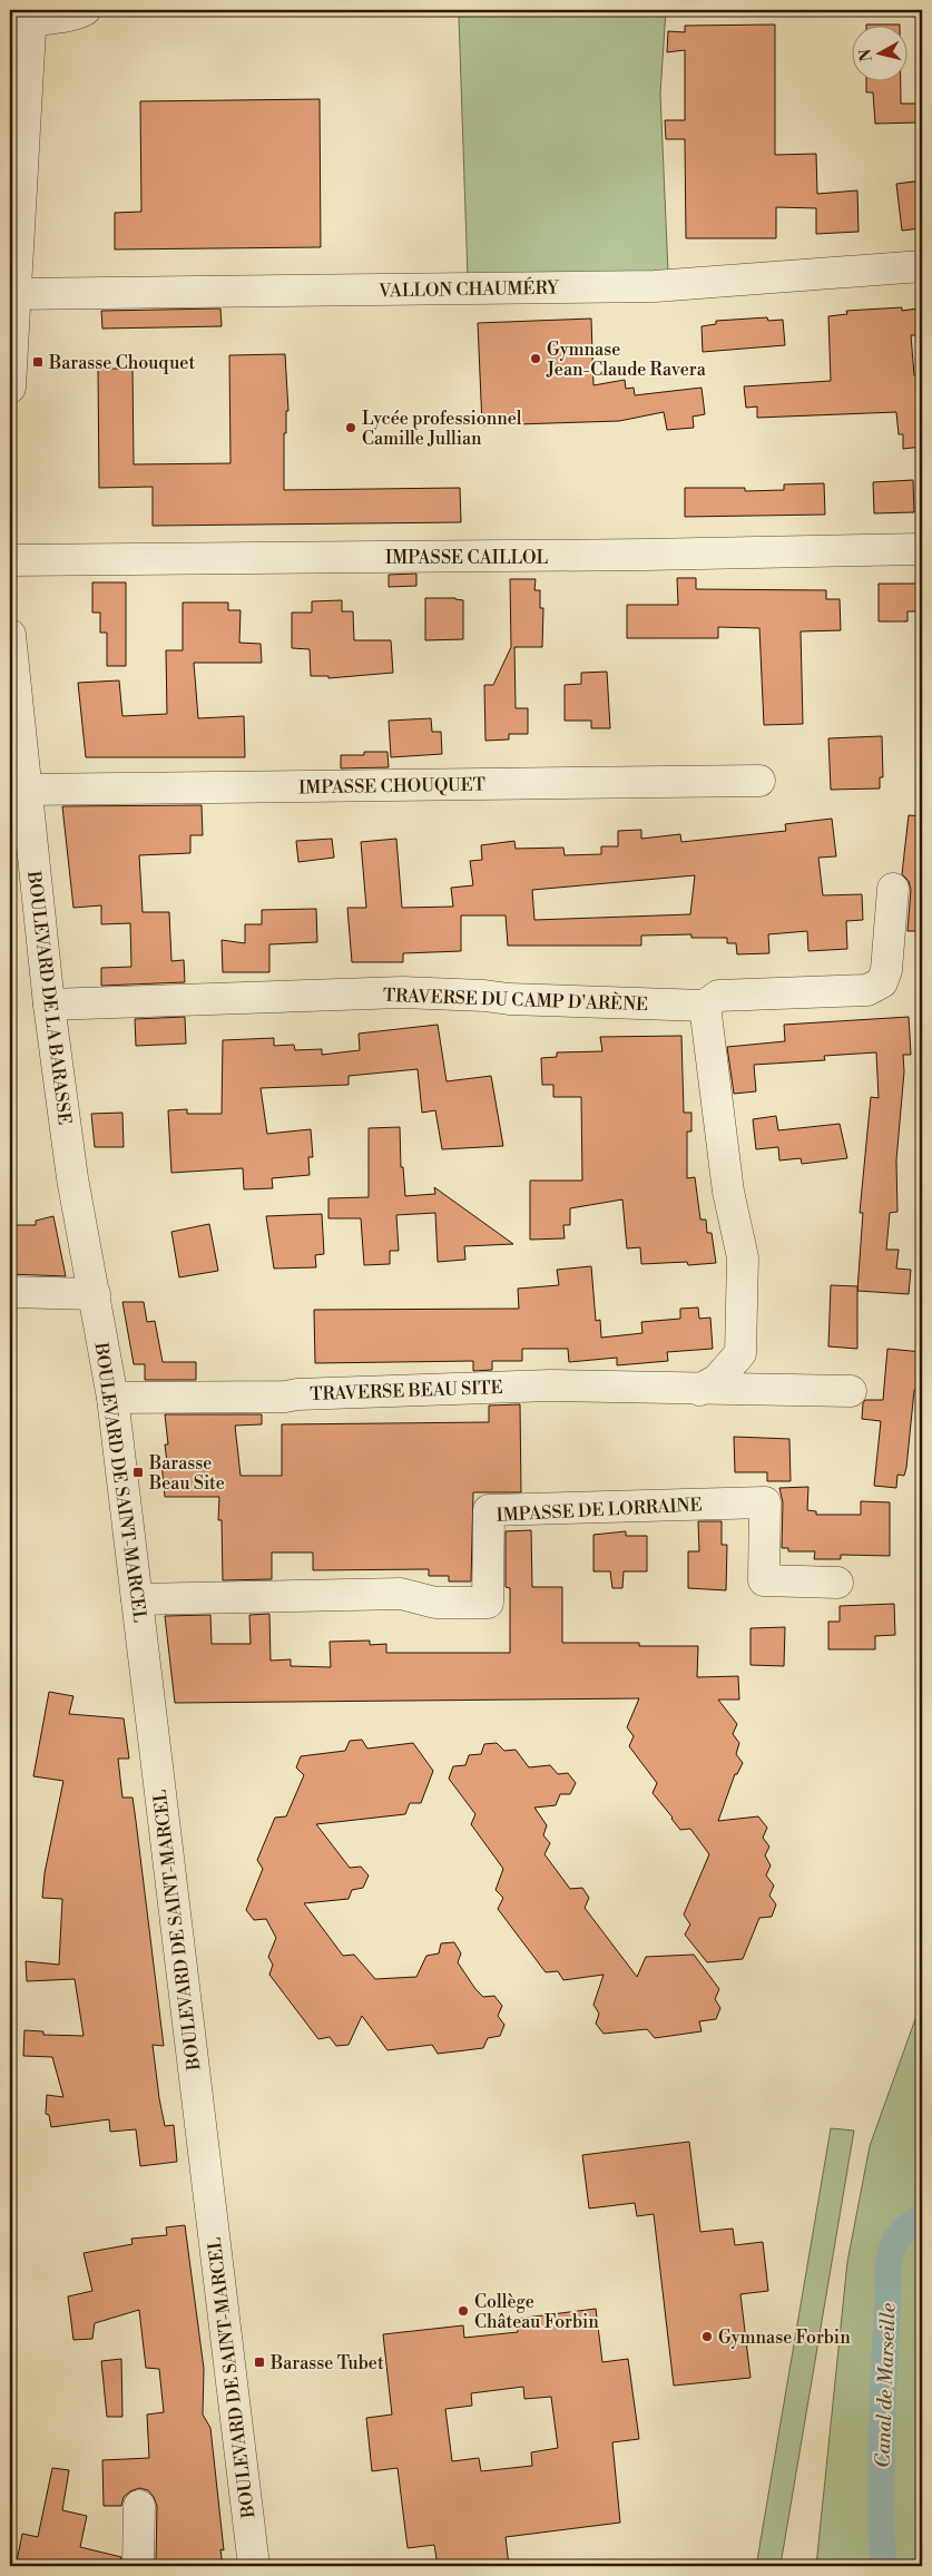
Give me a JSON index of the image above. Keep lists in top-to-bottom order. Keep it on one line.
{"streets":{"street":["VALLON CHAUMÉRY","IMPASSE CAILLOL","IMPASSE CHOUQUET","BOULEVARD DE LA BARASSE","TRAVERSE DU CAMP D'ARÈNE","TRAVERSE BEAU SITE","BOULEVARD DE SAINT-MARCEL","IMPASSE DE LORRAINE"]},"crossings":[["IMPASSE CHOUQUET","BOULEVARD DE LA BARASSE"],["BOULEVARD DE LA BARASSE","TRAVERSE DU CAMP D'ARÈNE"],["BOULEVARD DE LA BARASSE","BOULEVARD DE SAINT-MARCEL"],["TRAVERSE BEAU SITE","BOULEVARD DE SAINT-MARCEL"],["BOULEVARD DE SAINT-MARCEL","IMPASSE DE LORRAINE"]],"water":["Canal de Marseille"],"places":{"other":["Gymnase Jean-Claude Ravera","Lycée professionnel Camille Jullian","Collège Château Forbin","Gymnase Forbin"],"transit":["Barasse Chouquet","Barasse Beau Site","Barasse Tubet"]},"north":"left"}
